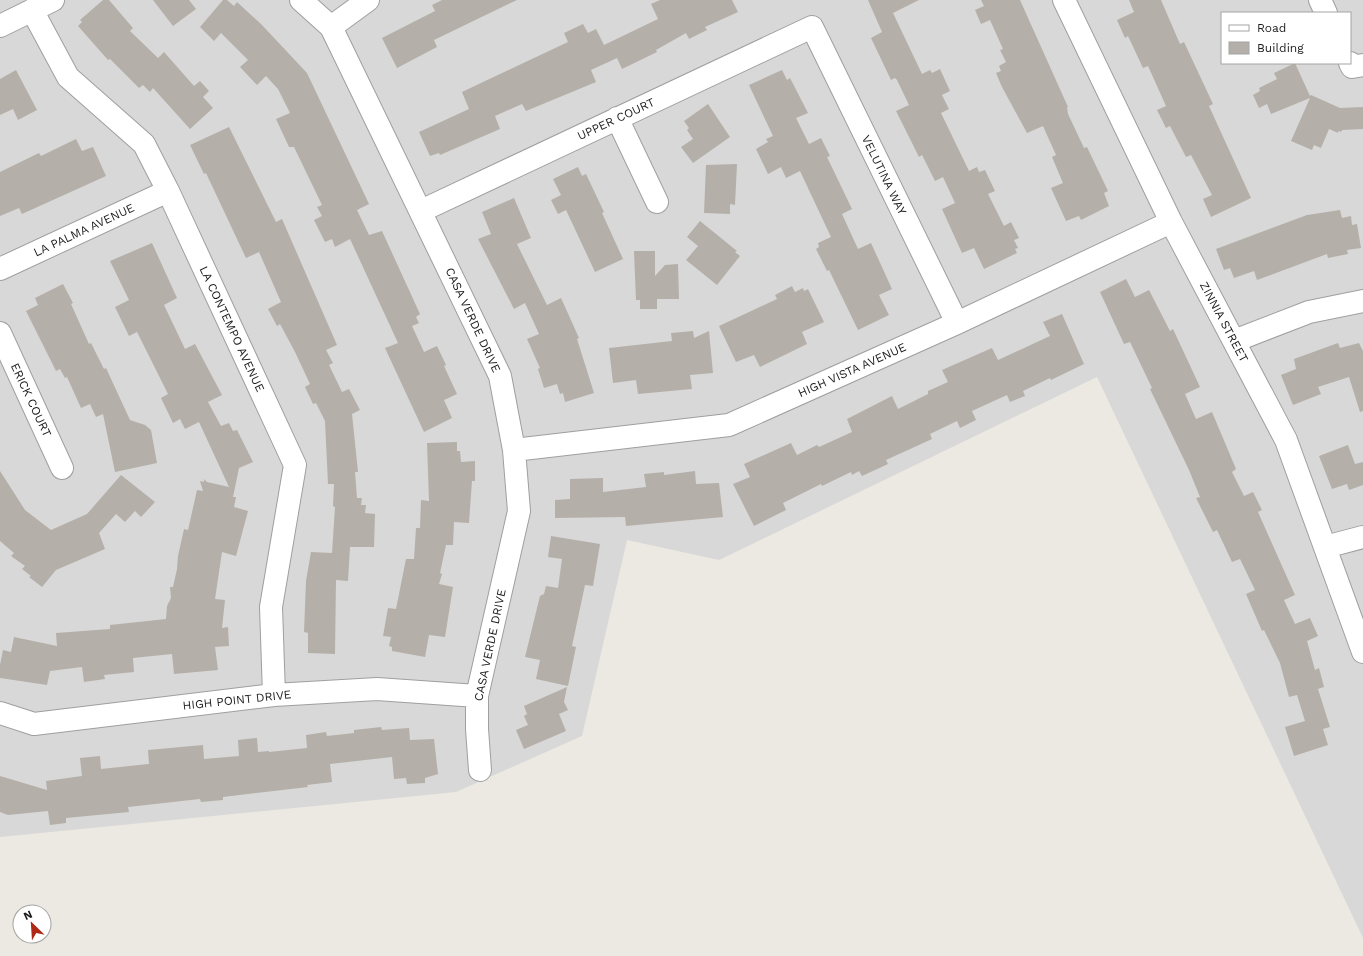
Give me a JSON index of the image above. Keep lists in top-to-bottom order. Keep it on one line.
{"streets":{"street":["UPPER COURT","VELUTINA WAY","LA PALMA AVENUE","CASA VERDE DRIVE","ZINNIA STREET","LA CONTEMPO AVENUE","HIGH VISTA AVENUE","ERICK COURT","HIGH POINT DRIVE"]},"crossings":[["UPPER COURT","VELUTINA WAY"],["UPPER COURT","CASA VERDE DRIVE"],["VELUTINA WAY","HIGH VISTA AVENUE"],["LA PALMA AVENUE","LA CONTEMPO AVENUE"],["CASA VERDE DRIVE","HIGH VISTA AVENUE"],["CASA VERDE DRIVE","HIGH POINT DRIVE"],["ZINNIA STREET","HIGH VISTA AVENUE"],["LA CONTEMPO AVENUE","HIGH POINT DRIVE"]],"legend":["Road","Building"],"north":"top left"}
